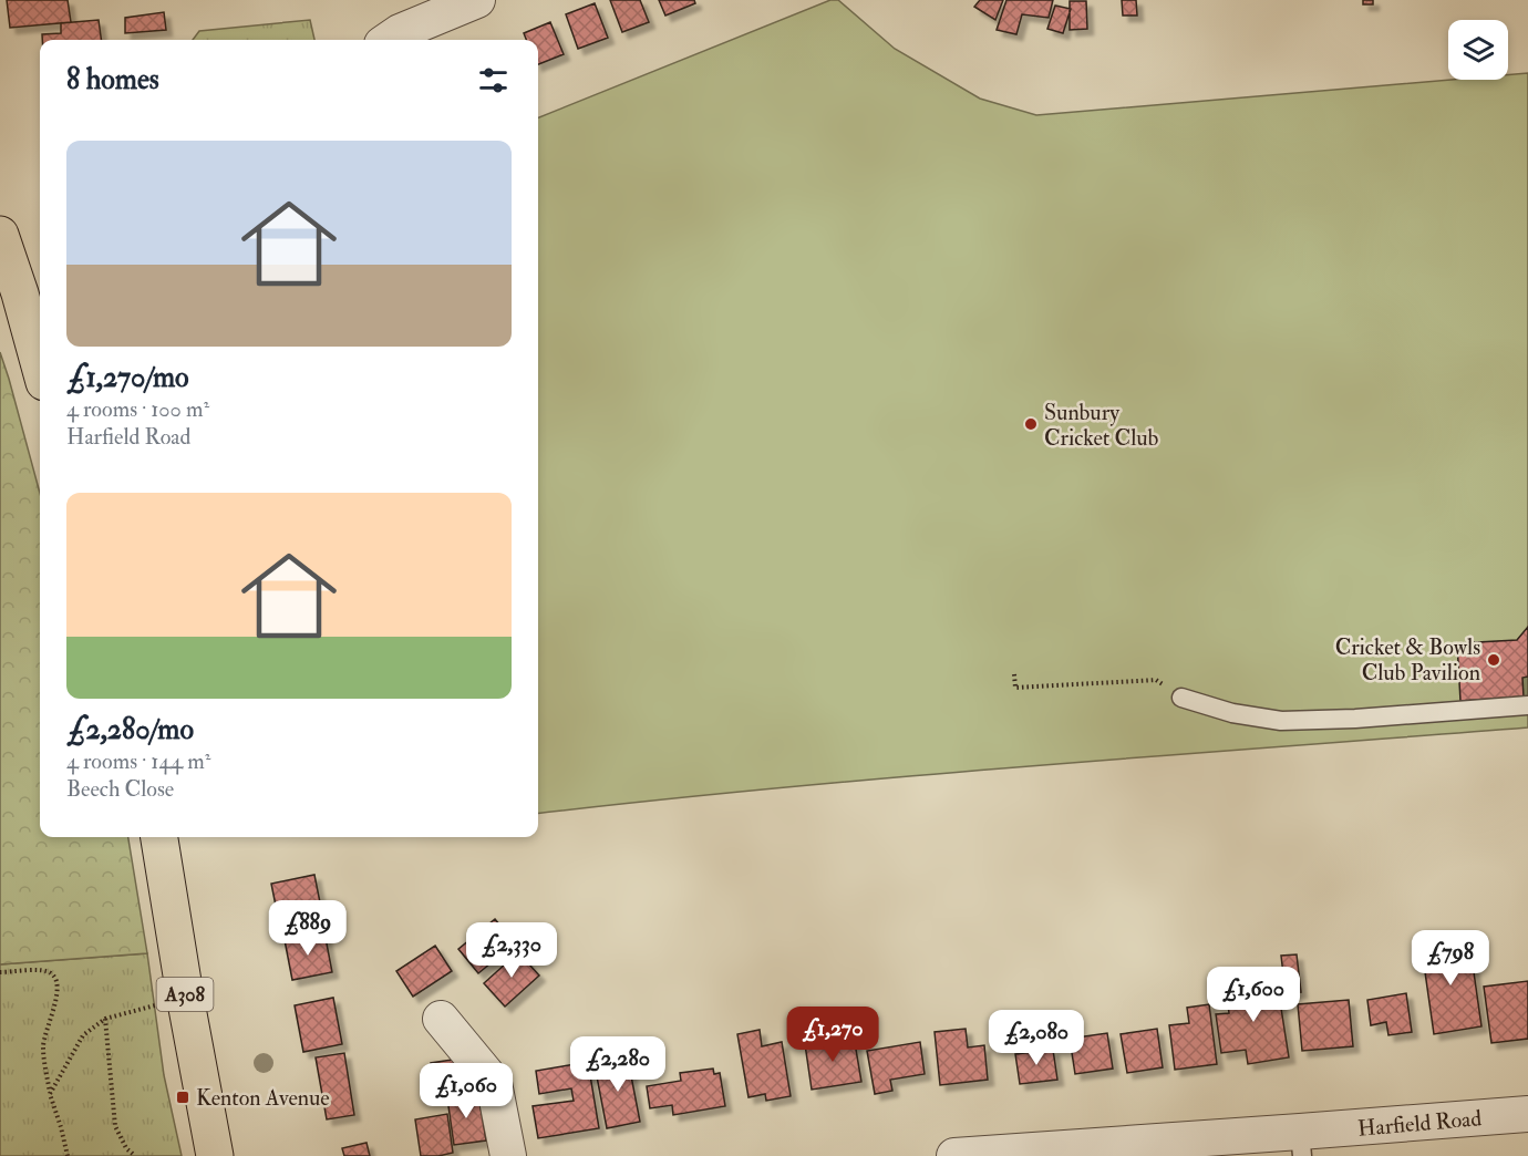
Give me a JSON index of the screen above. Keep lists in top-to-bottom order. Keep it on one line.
{"streets":{"highway":["A308"],"street":["Harfield Road"]},"places":{"other":["Sunbury Cricket Club","Cricket & Bowls Club Pavilion"],"transit":["Kenton Avenue"]},"page":{"heading":"8 homes","list":[{"name":"£1,270/mo","note":"4 rooms · 100 m² · Harfield Road"},{"name":"£2,280/mo","note":"4 rooms · 144 m² · Beech Close"}],"price":["£889","£2,330","£798","£1,600","£1,270","£2,080","£2,280","£1,060"]}}
